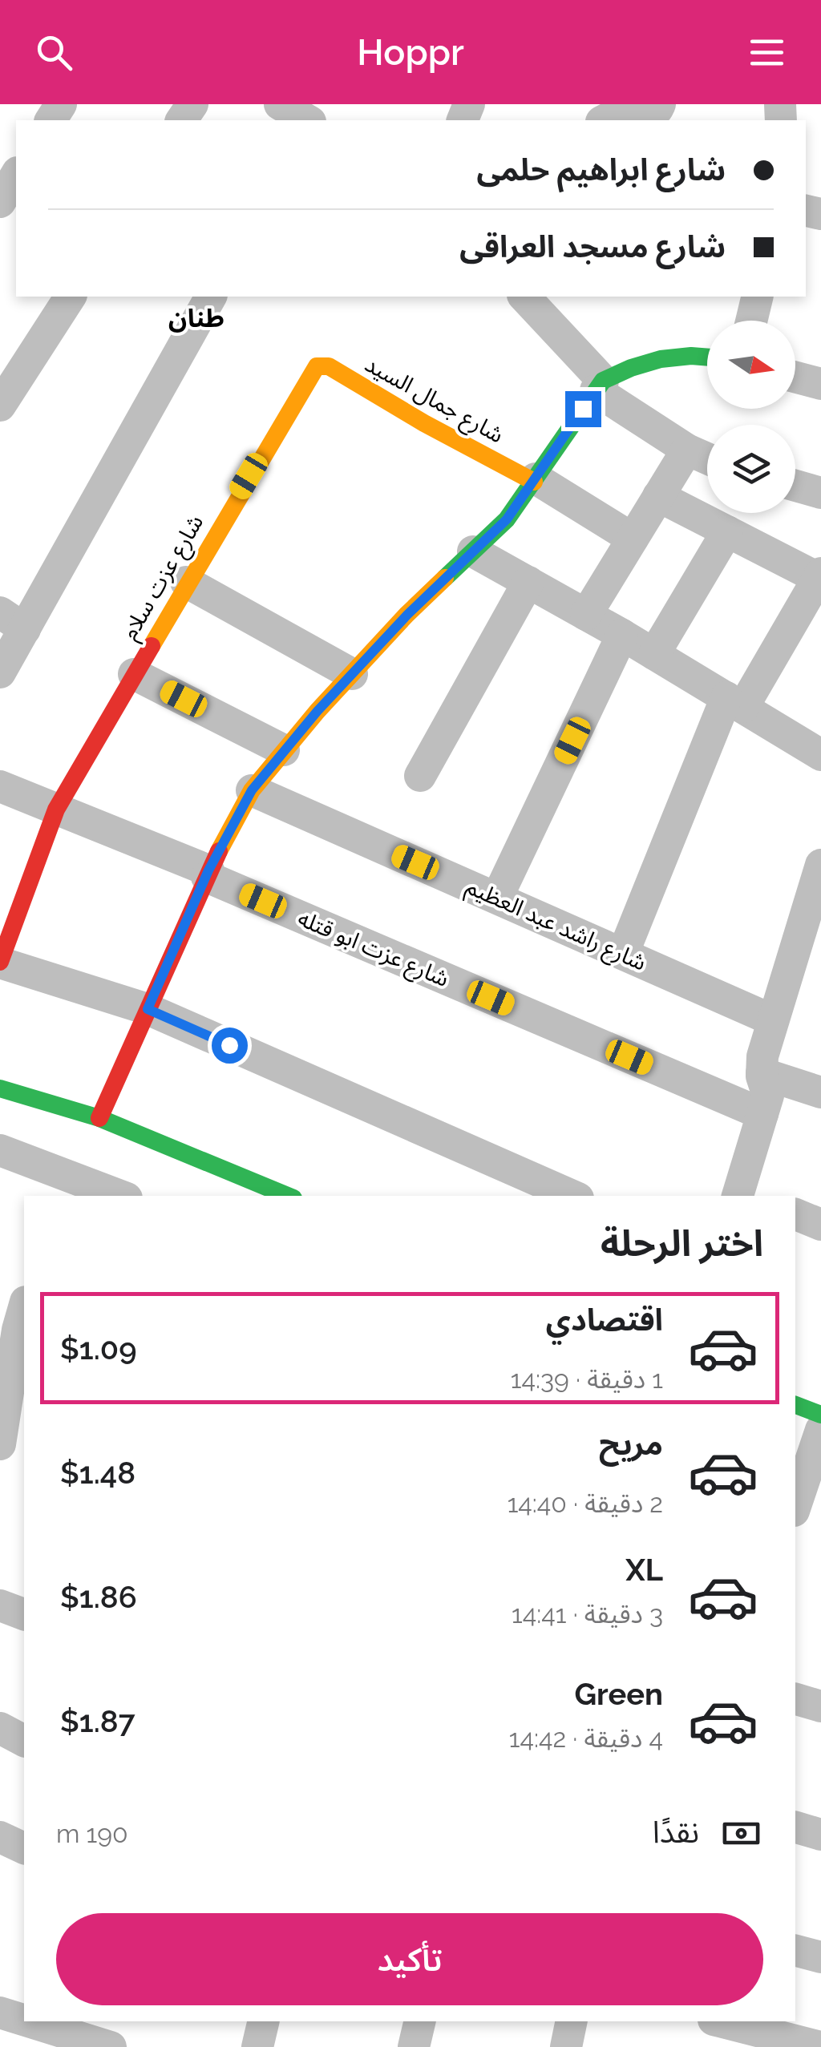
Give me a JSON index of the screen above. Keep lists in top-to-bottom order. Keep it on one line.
{"streets":{"street":["شارع جمال السيد","شارع عزت سلام","شارع راشد عبد العظيم","شارع عزت ابو قتله"]},"crossings":[["شارع جمال السيد","شارع عزت سلام"],["شارع عزت سلام","شارع عزت ابو قتله"]],"districts":["طنان"],"north":"right","page":{"header":"Hoppr","banner":["شارع ابراهيم حلمى","شارع مسجد العراقى"],"heading":"اختر الرحلة","list":[{"name":"اقتصادي","note":"1 دقيقة · 14:39","value":"$1.09"},{"name":"مريح","note":"2 دقيقة · 14:40","value":"$1.48"},{"name":"XL","note":"3 دقيقة · 14:41","value":"$1.86"},{"name":"Green","note":"4 دقيقة · 14:42","value":"$1.87"}],"pay":["نقدًا","190 m"],"buttons":"تأكيد"}}
